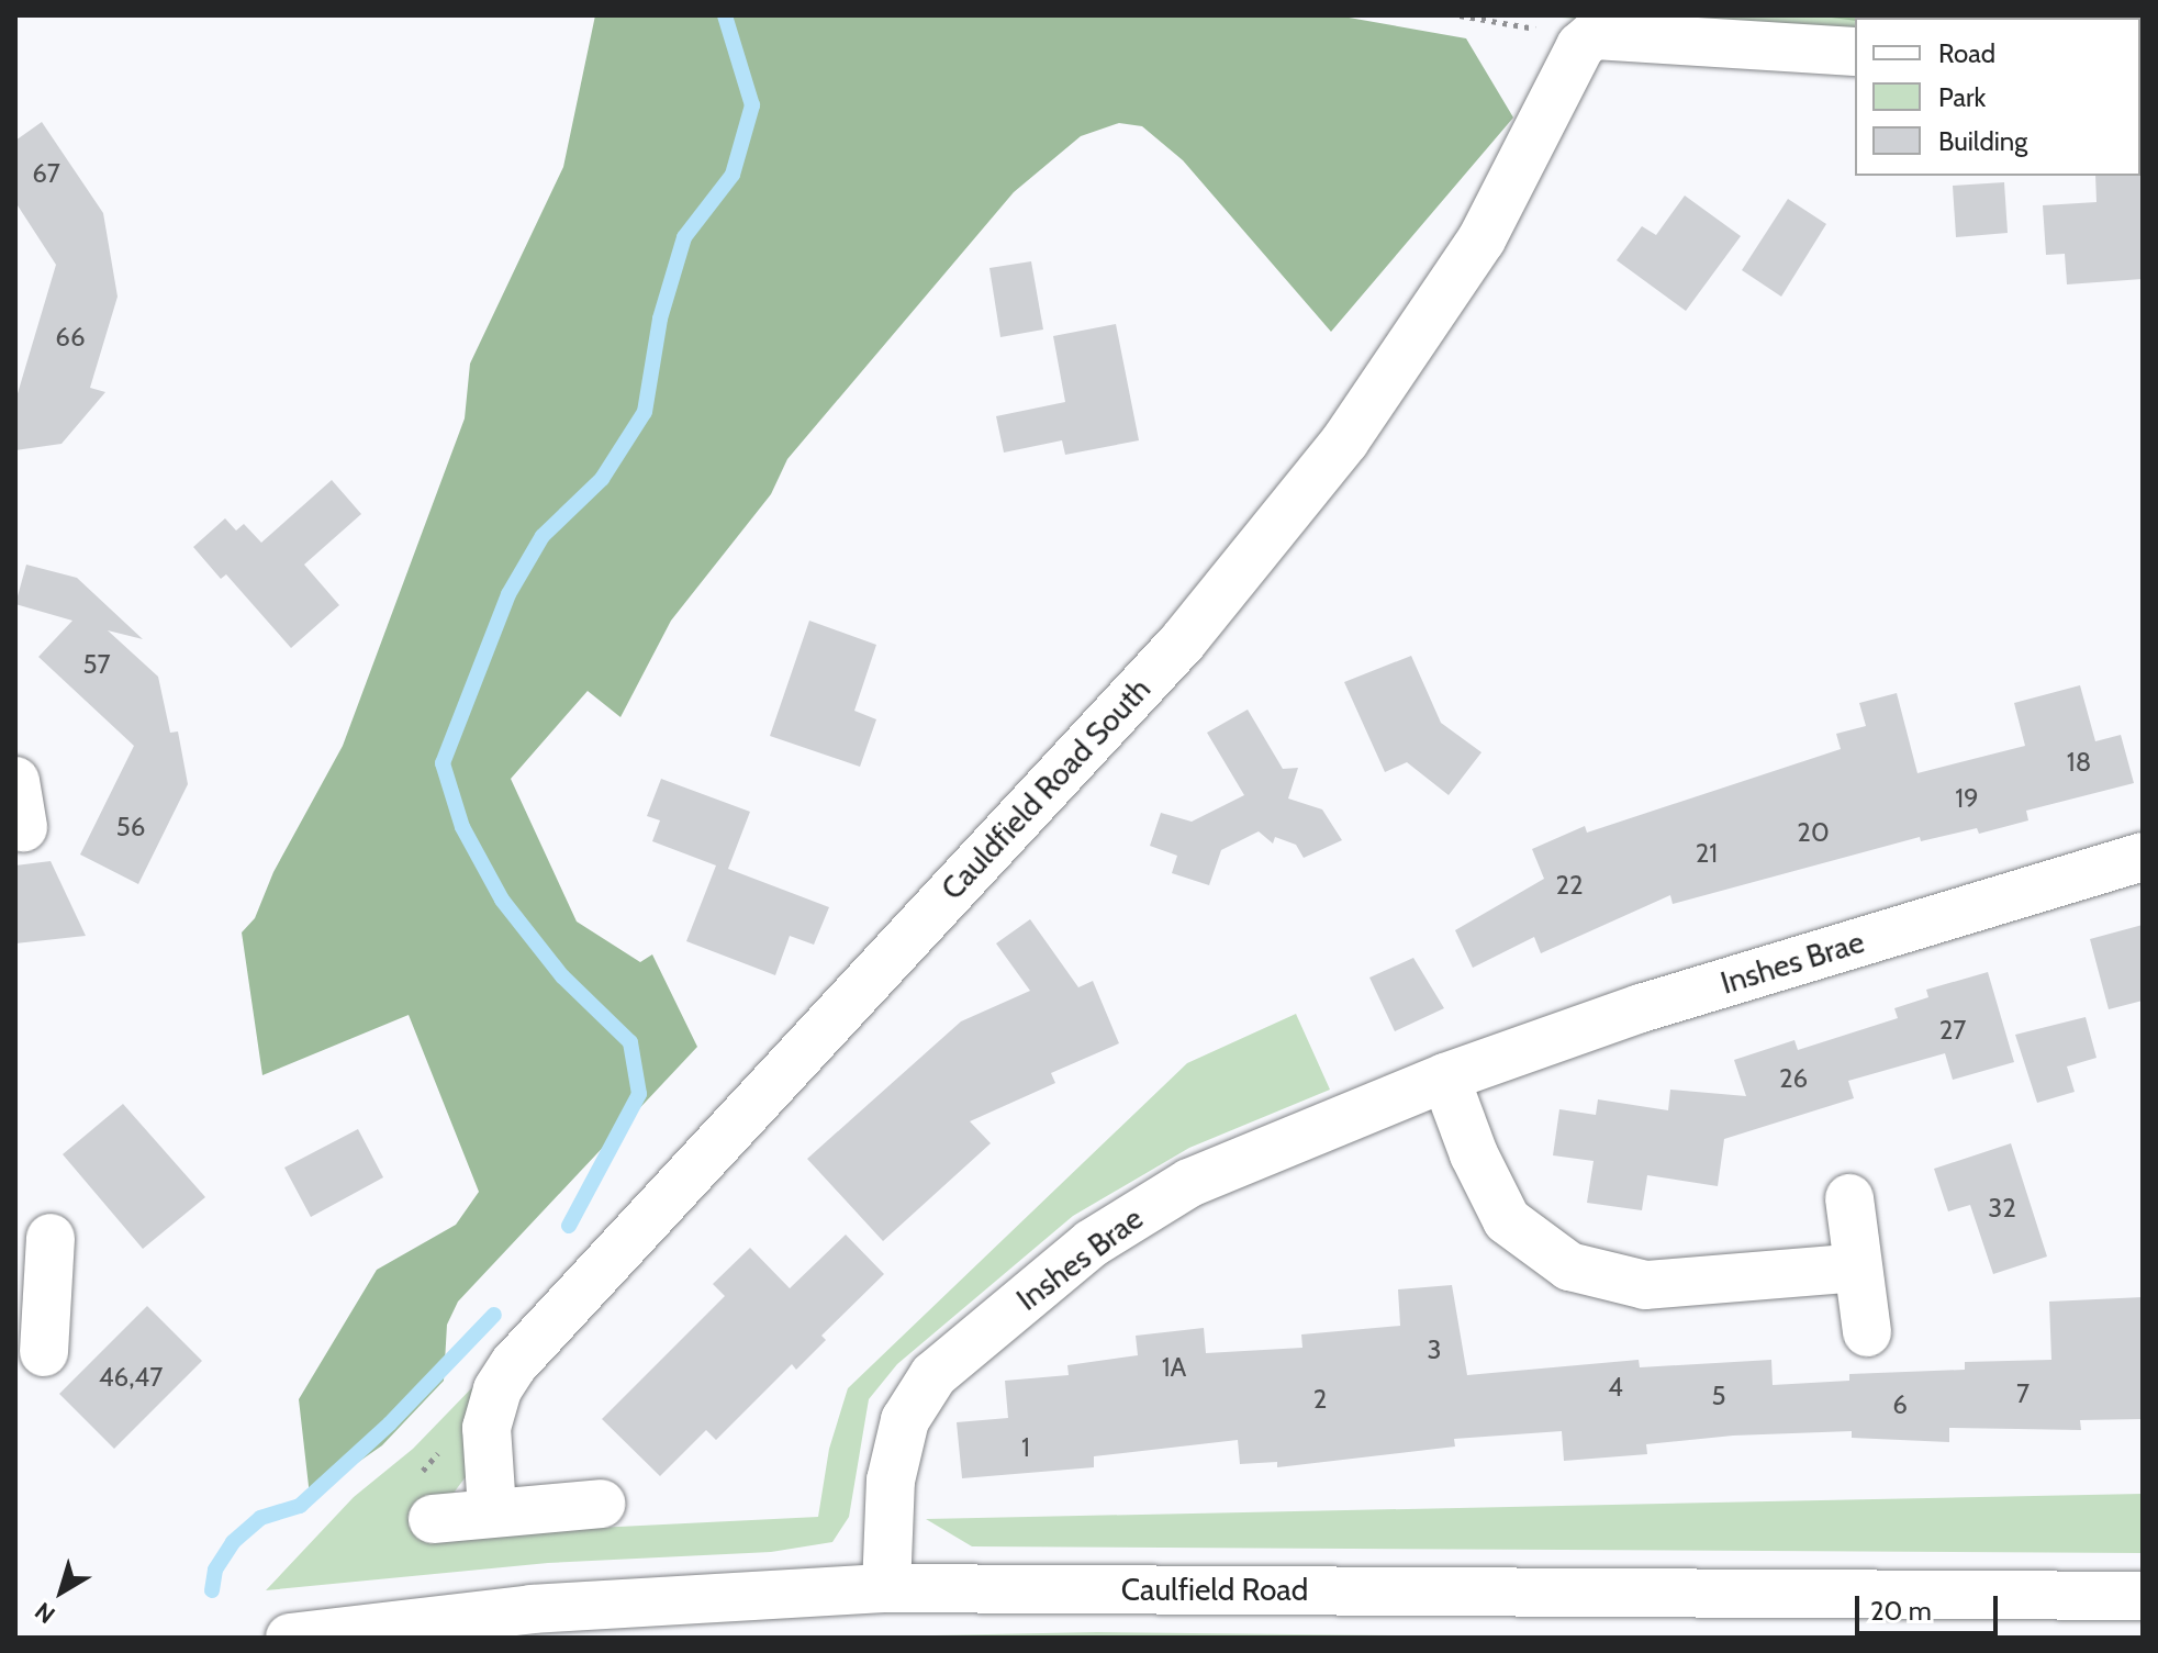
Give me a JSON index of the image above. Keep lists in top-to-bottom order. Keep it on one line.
{"streets":{"street":["Cauldfield Road South","Inshes Brae","Caulfield Road"]},"crossings":[["Inshes Brae","Caulfield Road"]],"house_numbers":["67","66","57","18","19","56","20","21","22","27","26","32","3","1A","46,47","4","7","5","2","6","1"],"legend":["Road","Park","Building"],"scale_bar":"20 m","north":"bottom left"}
